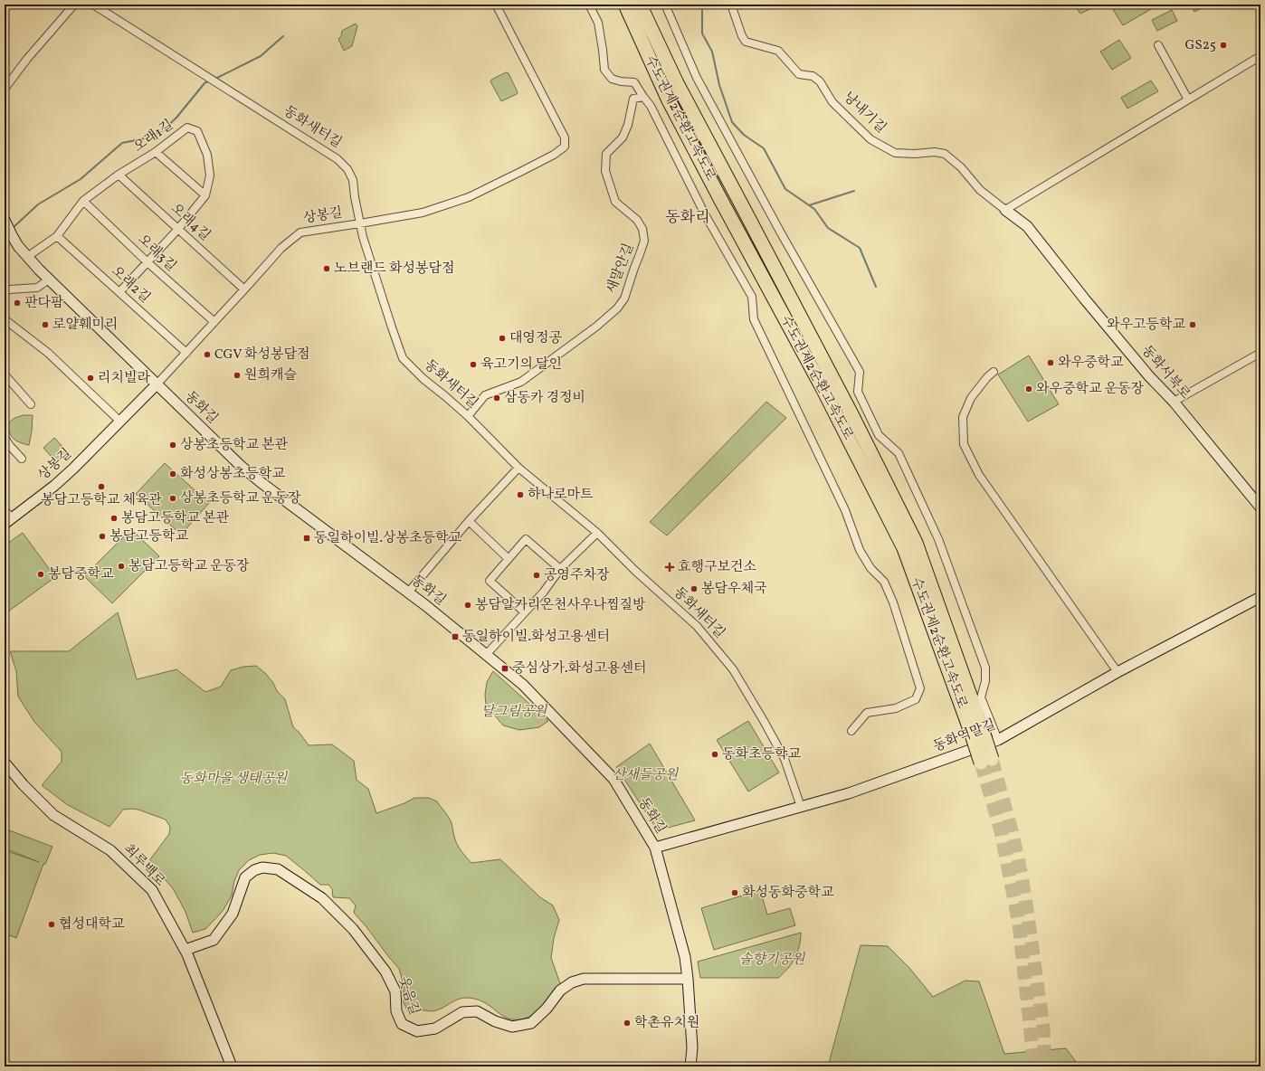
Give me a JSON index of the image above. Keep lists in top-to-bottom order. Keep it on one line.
{"streets":{"highway":["수도권제2순환고속도로"],"street":["낭내기길","동화새터길","오래1길","상봉길","오래4길","오래3길","새말안길","오래2길","동화서북로","동화길","동화역말길","최루백로","웃음길"]},"crossings":[["낭내기길","동화서북로"],["동화새터길","상봉길"],["동화새터길","새말안길"],["동화새터길","동화역말길"],["오래1길","오래4길"],["오래1길","오래3길"],["오래1길","오래2길"],["오래1길","동화길"],["상봉길","오래4길"],["상봉길","오래3길"],["상봉길","오래2길"],["상봉길","동화길"],["동화길","동화역말길"],["동화길","웃음길"],["최루백로","웃음길"]],"districts":["동화리"],"parks":["달그림공원","산새들공원","동화마을 생태공원","솔향기공원"],"places":{"other":["GS25","노브랜드 화성봉담점","판다팜","로얄훼미리","와우고등학교","대영정공","CGV 화성봉담점","와우중학교","육고기의 달인","원희캐슬","리치빌라","와우중학교 운동장","삼동카 경정비","상봉초등학교 본관","화성상봉초등학교","봉담고등학교 체육관","하나로마트","상봉초등학교 운동장","봉담고등학교 본관","봉담고등학교","봉담고등학교 운동장","봉담중학교","공영주차장","봉담우체국","봉담알카리온천사우나찜질방","동화초등학교","화성동화중학교","협성대학교","학촌유치원"],"transit":["동일하이빌.상봉초등학교","동일하이빌.화성고용센터","중심상가.화성고용센터"],"health":["효행구보건소"]}}
